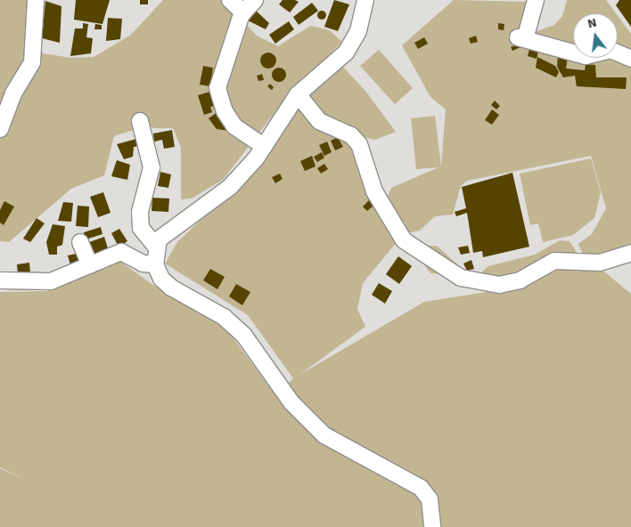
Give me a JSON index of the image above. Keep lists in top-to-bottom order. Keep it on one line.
{"north":"top"}
